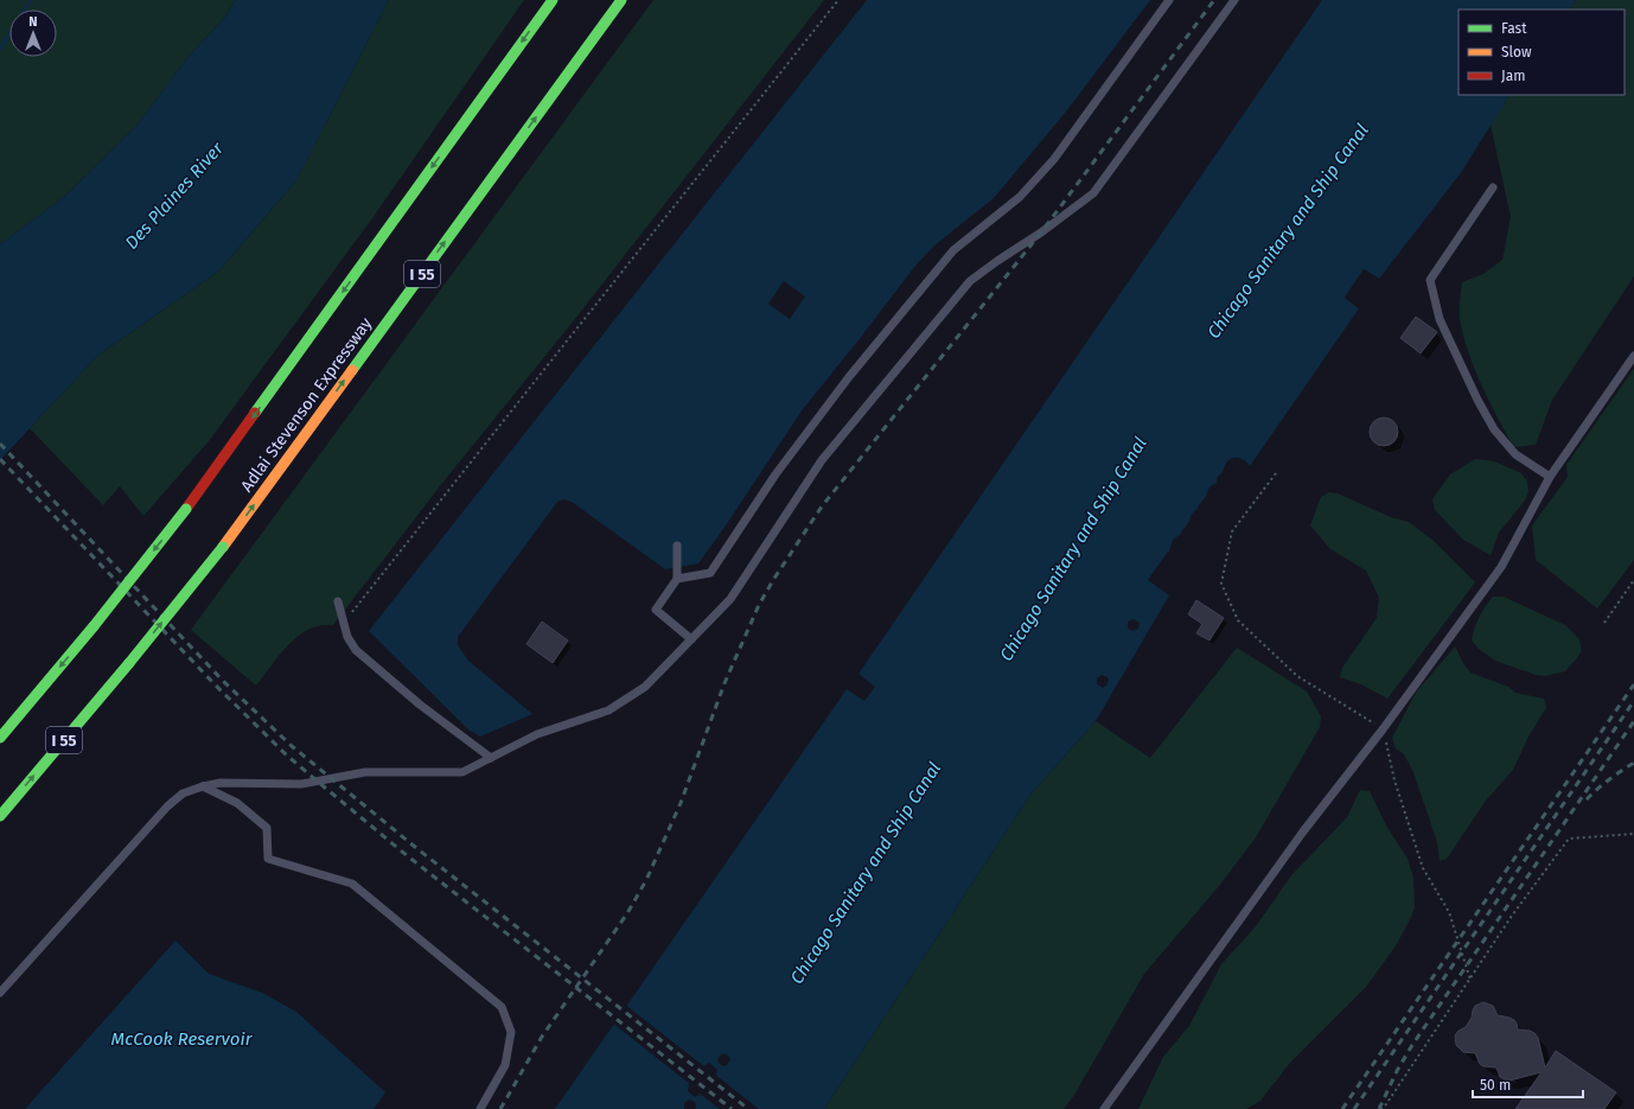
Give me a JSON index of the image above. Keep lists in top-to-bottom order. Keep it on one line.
{"streets":{"highway":["I 55","Adlai Stevenson Expressway"]},"water":["Des Plaines River","Chicago Sanitary and Ship Canal","McCook Reservoir"],"legend":["Fast","Slow","Jam"],"scale_bar":"50 m","north":"top"}
